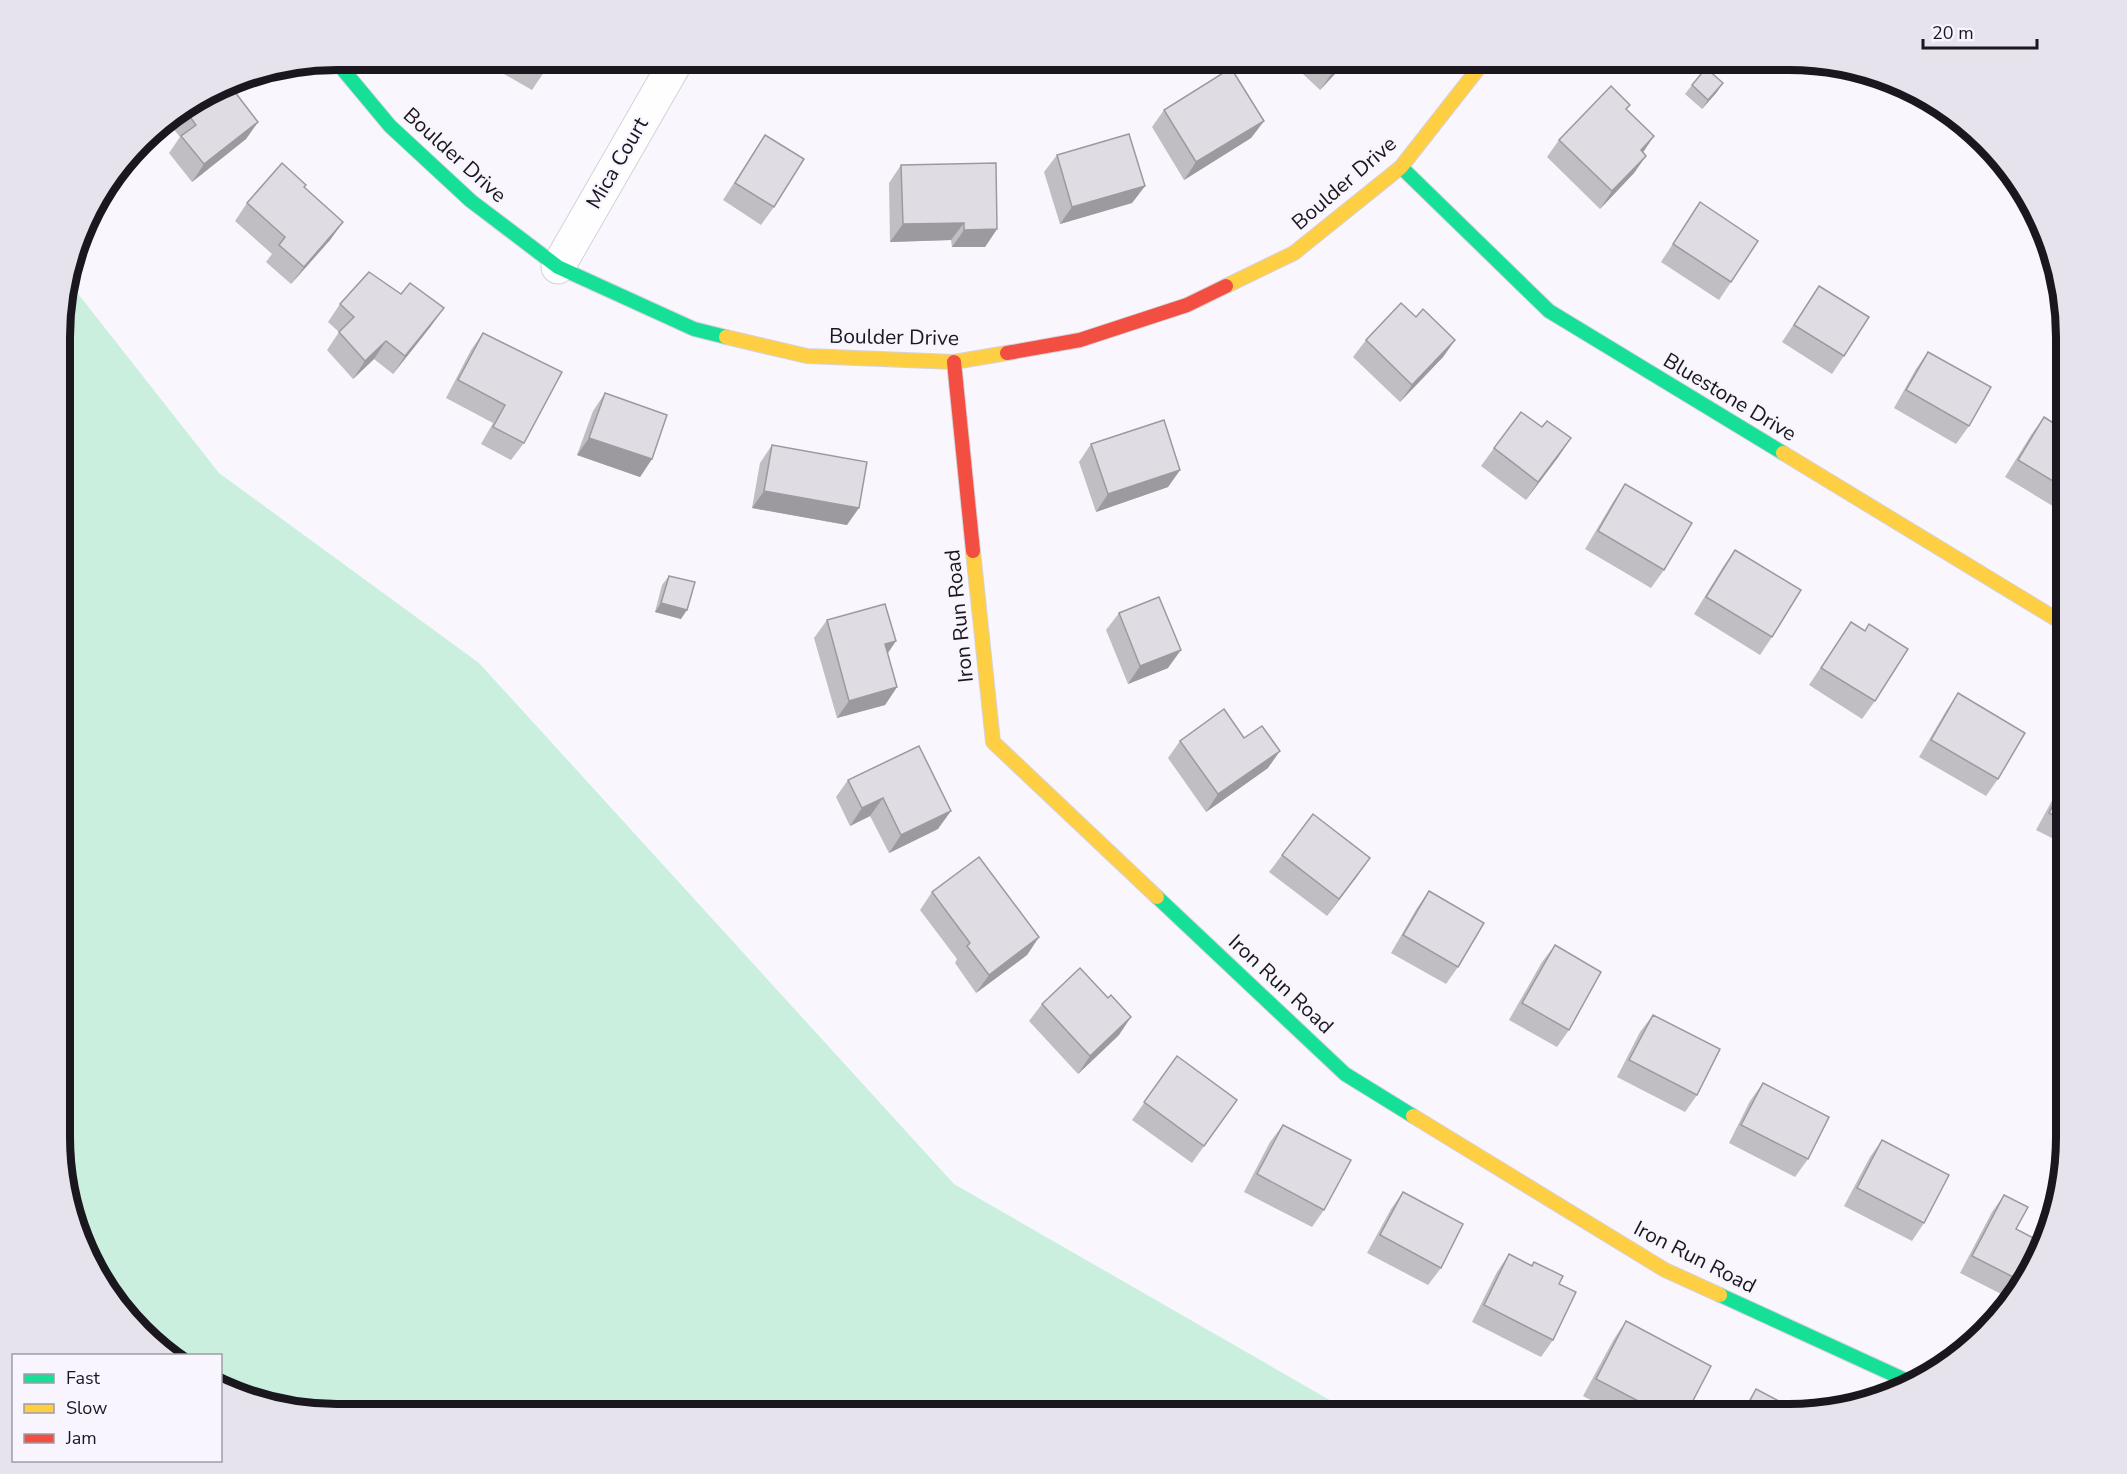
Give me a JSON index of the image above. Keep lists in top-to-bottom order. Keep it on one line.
{"streets":{"street":["Boulder Drive","Mica Court","Bluestone Drive","Iron Run Road"]},"crossings":[["Boulder Drive","Mica Court"],["Boulder Drive","Bluestone Drive"],["Boulder Drive","Iron Run Road"]],"legend":["Fast","Slow","Jam"],"scale_bar":"20 m"}
